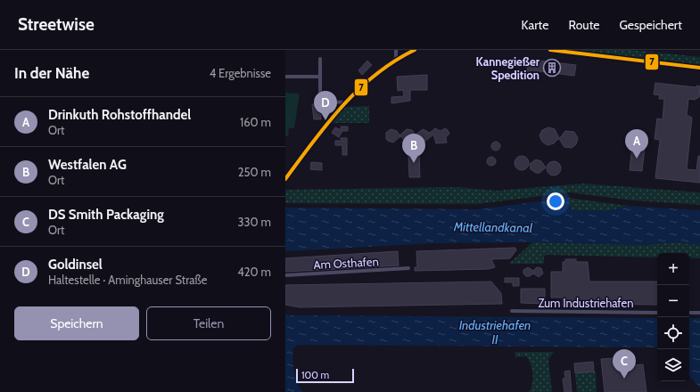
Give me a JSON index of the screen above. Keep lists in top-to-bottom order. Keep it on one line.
{"streets":{"street":["Am Osthafen","Zum Industriehafen"]},"water":["Mittellandkanal","Industriehafen II"],"places":{"building":["Kannegießer Spedition"]},"lines":["transit line 7"],"scale_bar":"100 m","page":{"header":"Streetwise","nav":["Karte","Route","Gespeichert"],"heading":["In der Nähe","4 Ergebnisse"],"pins":["D","A","B","C"],"list":[{"mark":"A","name":"Drinkuth Rohstoffhandel","note":"Ort","value":"160 m"},{"mark":"B","name":"Westfalen AG","note":"Ort","value":"250 m"},{"mark":"C","name":"DS Smith Packaging","note":"Ort","value":"330 m"},{"mark":"D","name":"Goldinsel","note":"Haltestelle · Aminghauser Straße","value":"420 m"}],"map_buttons":["+","−"],"buttons":["Speichern","Teilen"],"scale":"100 m"}}
